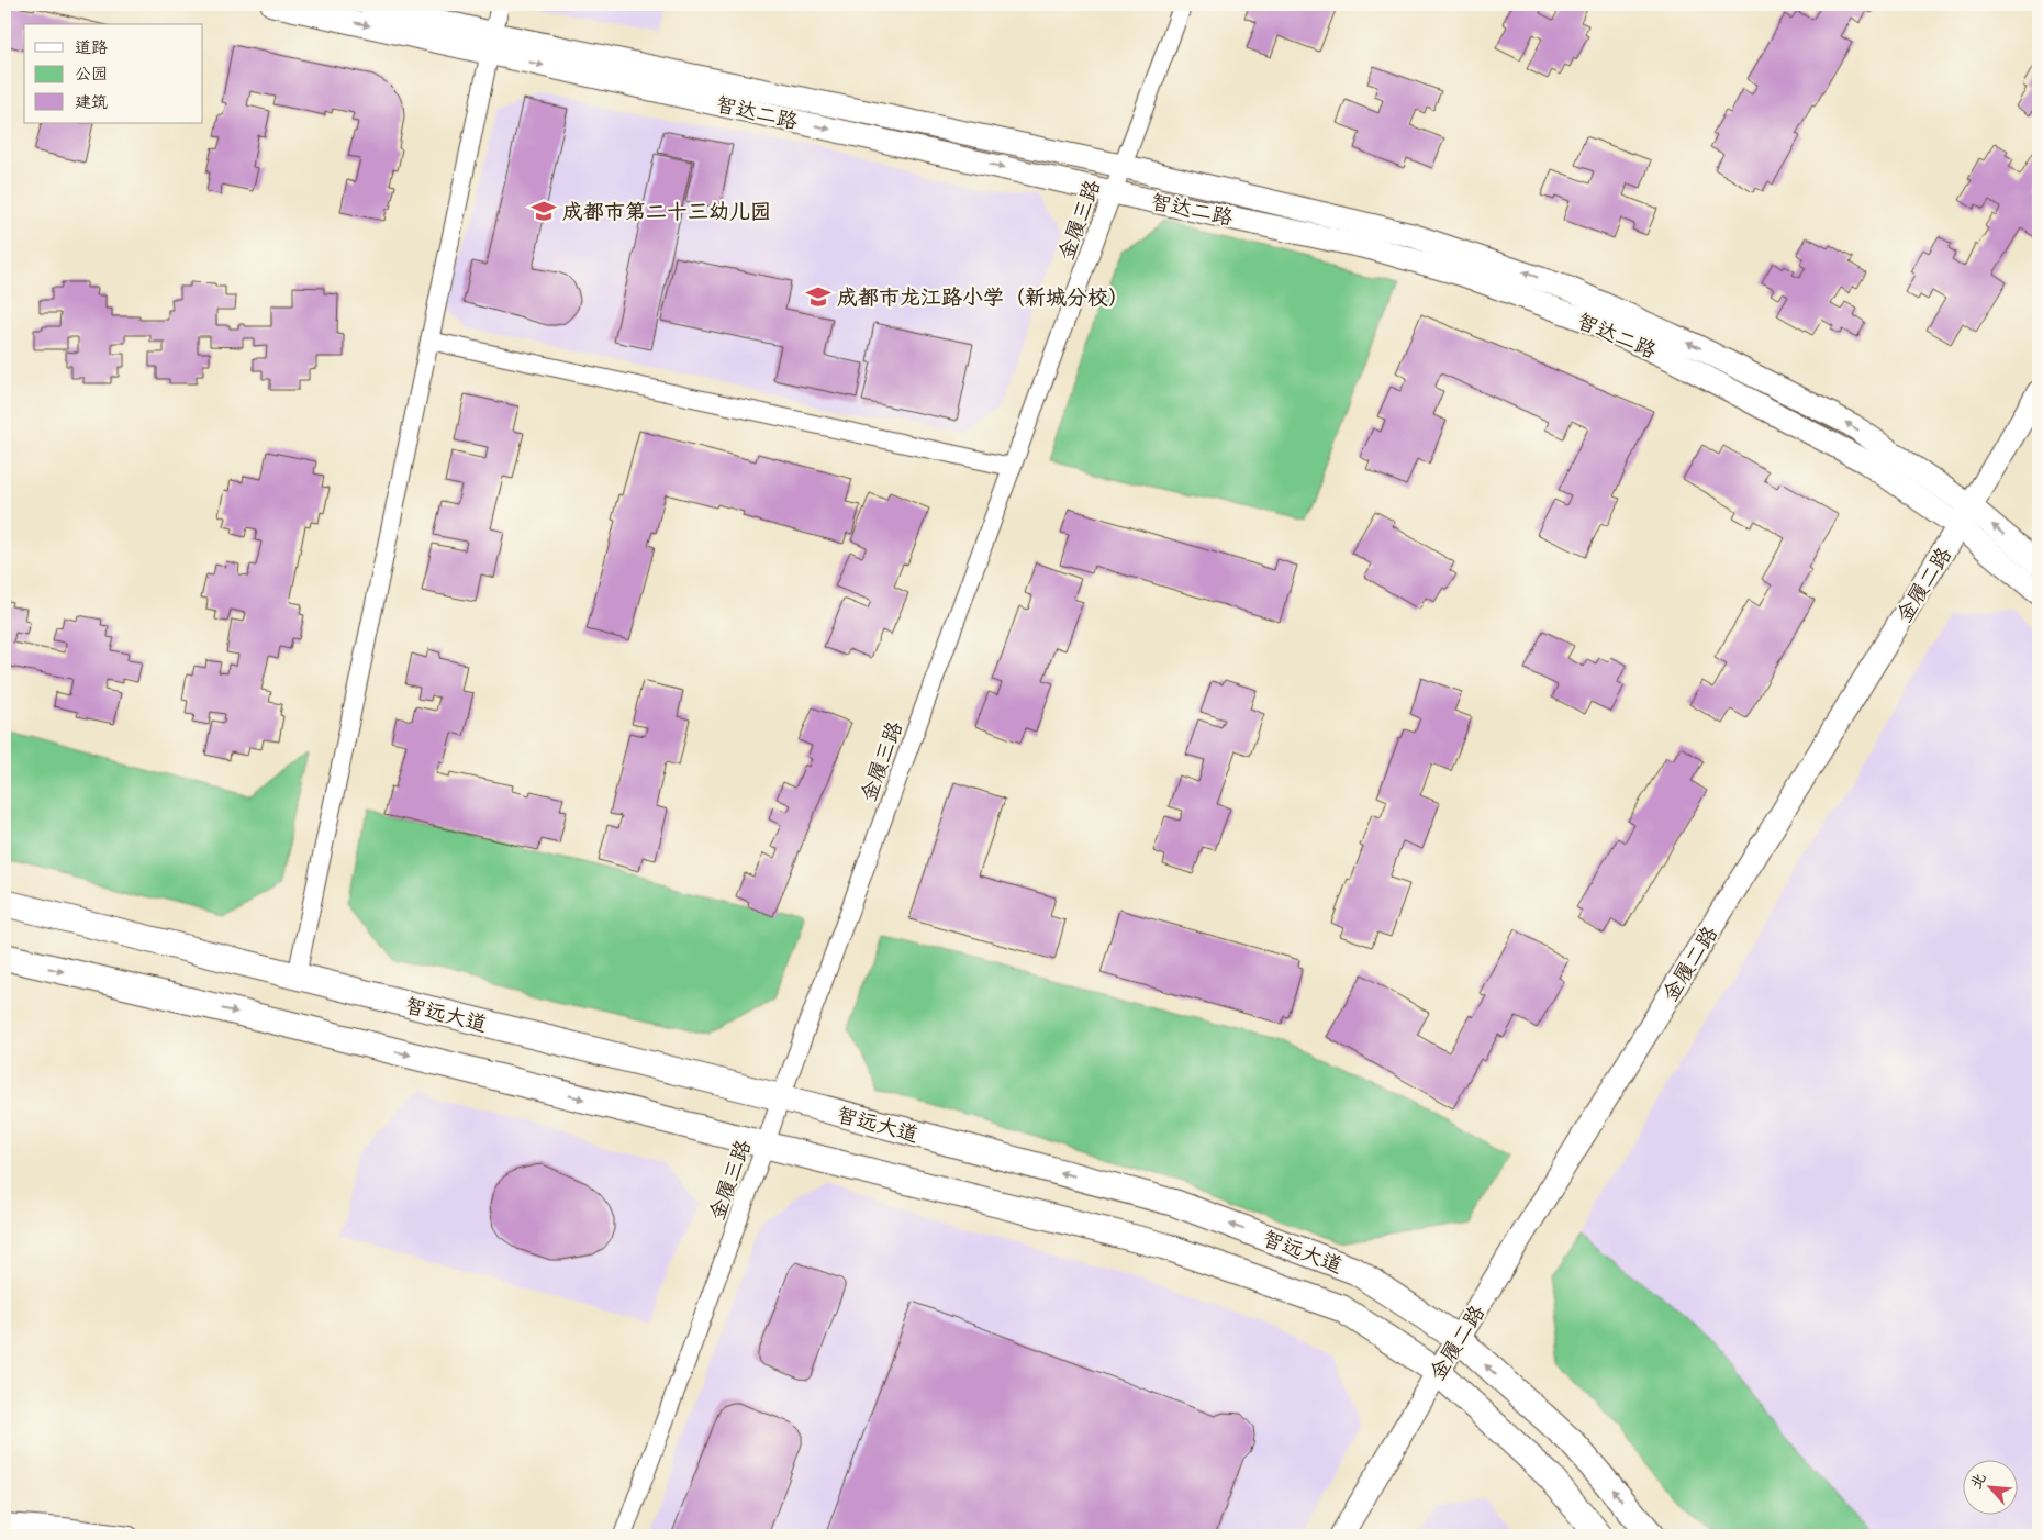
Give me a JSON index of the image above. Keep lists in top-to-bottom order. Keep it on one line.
{"streets":{"main road":["智远大道"],"street":["智达二路","金履三路","金履二路"]},"crossings":[["智达二路","金履三路"],["智达二路","金履二路"],["金履三路","智远大道"],["金履二路","智远大道"]],"places":{"school or university":["成都市第二十三幼儿园","成都市龙江路小学（新城分校）"]},"legend":["道路","公园","建筑"],"north":"top left"}
